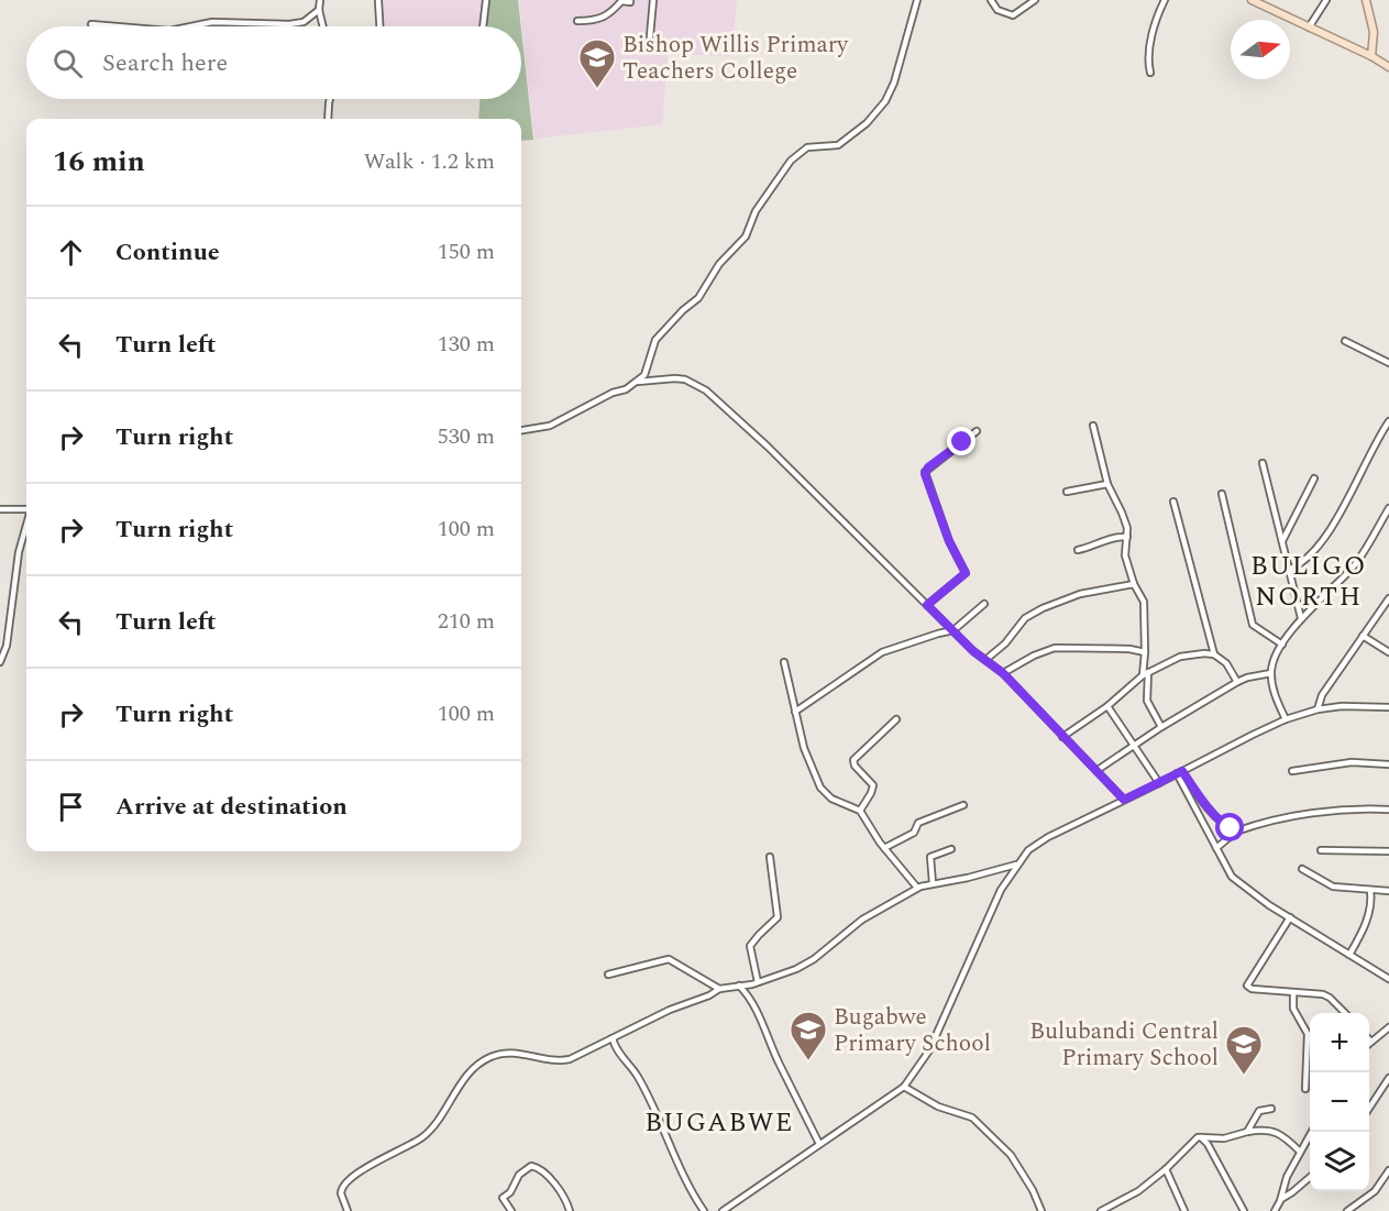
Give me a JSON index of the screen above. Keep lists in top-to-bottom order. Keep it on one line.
{"districts":["BULIGO NORTH","BUGABWE"],"places":{"school or university":["Bishop Willis Primary Teachers College","Bugabwe Primary School","Bulubandi Central Primary School"]},"north":"right","page":{"search":"Search here","heading":["16 min","Walk · 1.2 km"],"list":[["Continue","150 m"],["Turn left","130 m"],["Turn right","530 m"],["Turn right","100 m"],["Turn left","210 m"],["Turn right","100 m"],"Arrive at destination"],"map_buttons":["+","−"]}}
